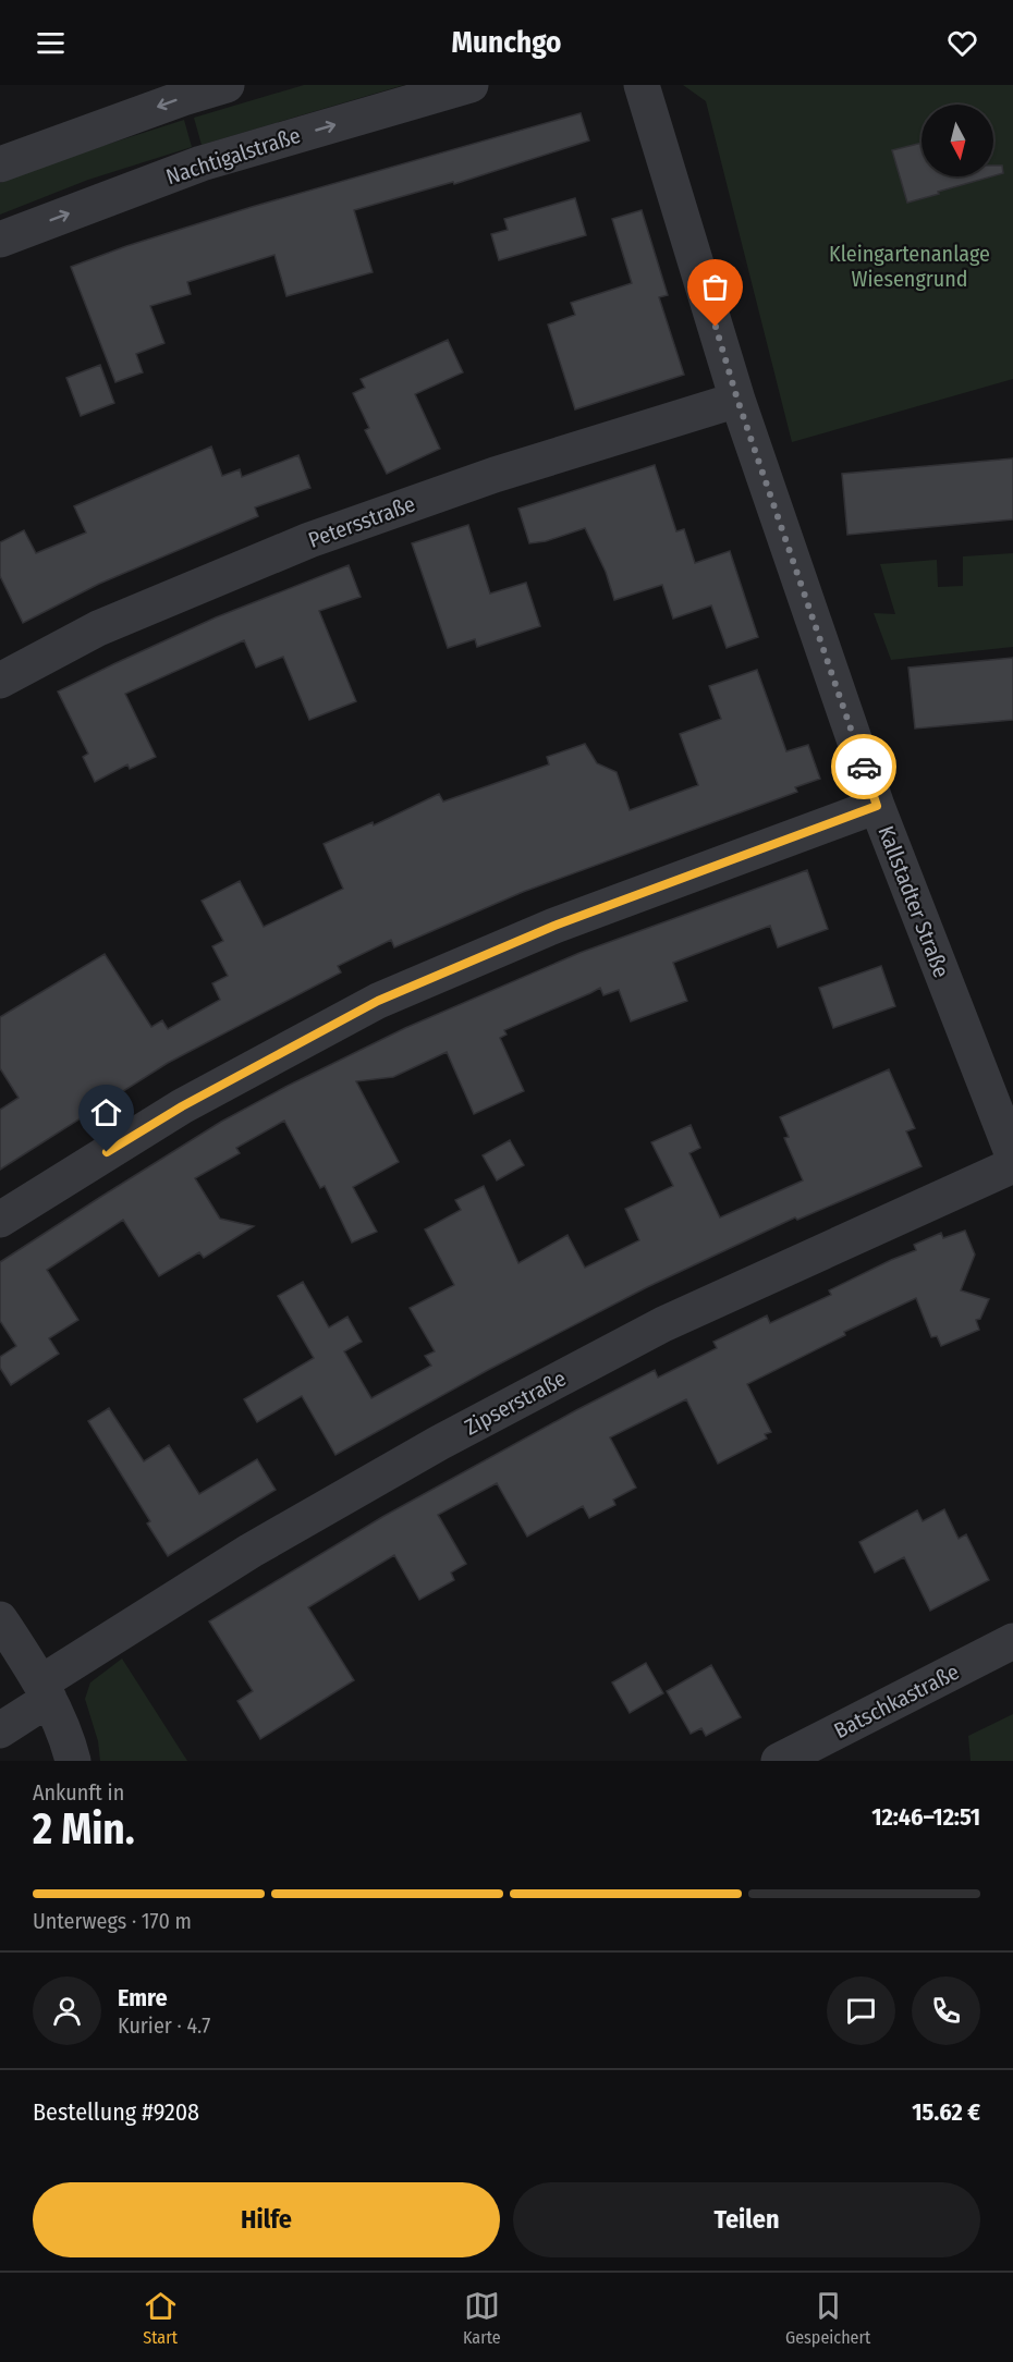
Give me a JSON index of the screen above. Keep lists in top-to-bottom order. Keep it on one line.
{"streets":{"street":["Nachtigalstraße","Petersstraße","Kallstadter Straße","Zipserstraße","Batschkastraße"]},"crossings":[["Petersstraße","Kallstadter Straße"]],"parks":["Kleingartenanlage Wiesengrund"],"north":"bottom","page":{"header":"Munchgo","heading":["2 Min.","Ankunft in","12:46–12:51"],"panel":["Emre","Kurier · 4.7","Bestellung #9208","15.62 €"],"bar":"Unterwegs · 170 m","buttons":["Hilfe","Teilen"],"tabs":["Start","Karte","Gespeichert"]}}
